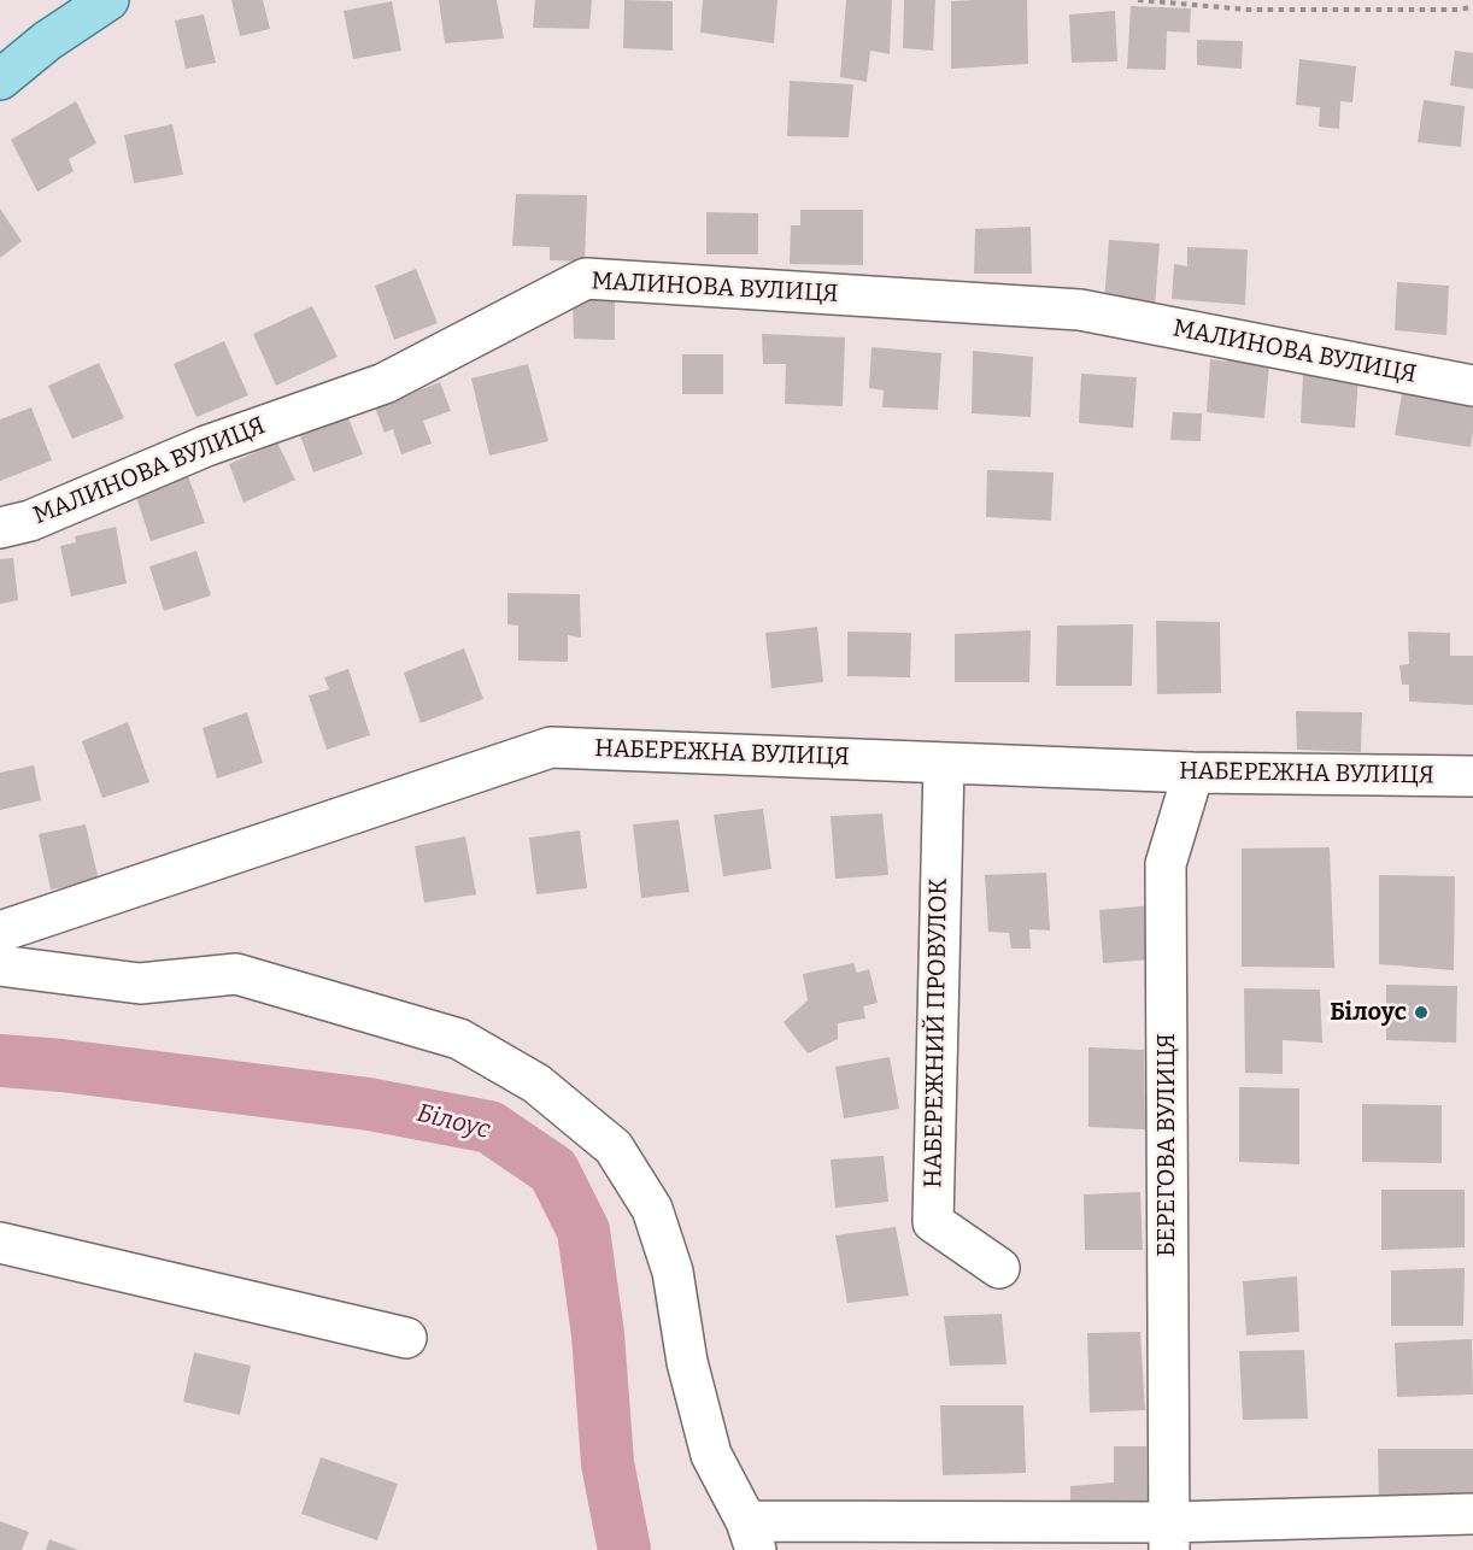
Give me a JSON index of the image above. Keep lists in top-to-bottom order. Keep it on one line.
{"streets":{"street":["МАЛИНОВА ВУЛИЦЯ","НАБЕРЕЖНА ВУЛИЦЯ","НАБЕРЕЖНИЙ ПРОВУЛОК","БЕРЕГОВА ВУЛИЦЯ"]},"crossings":[["НАБЕРЕЖНА ВУЛИЦЯ","НАБЕРЕЖНИЙ ПРОВУЛОК"],["НАБЕРЕЖНА ВУЛИЦЯ","БЕРЕГОВА ВУЛИЦЯ"]],"water":["Білоус"],"places":["Білоус"]}
